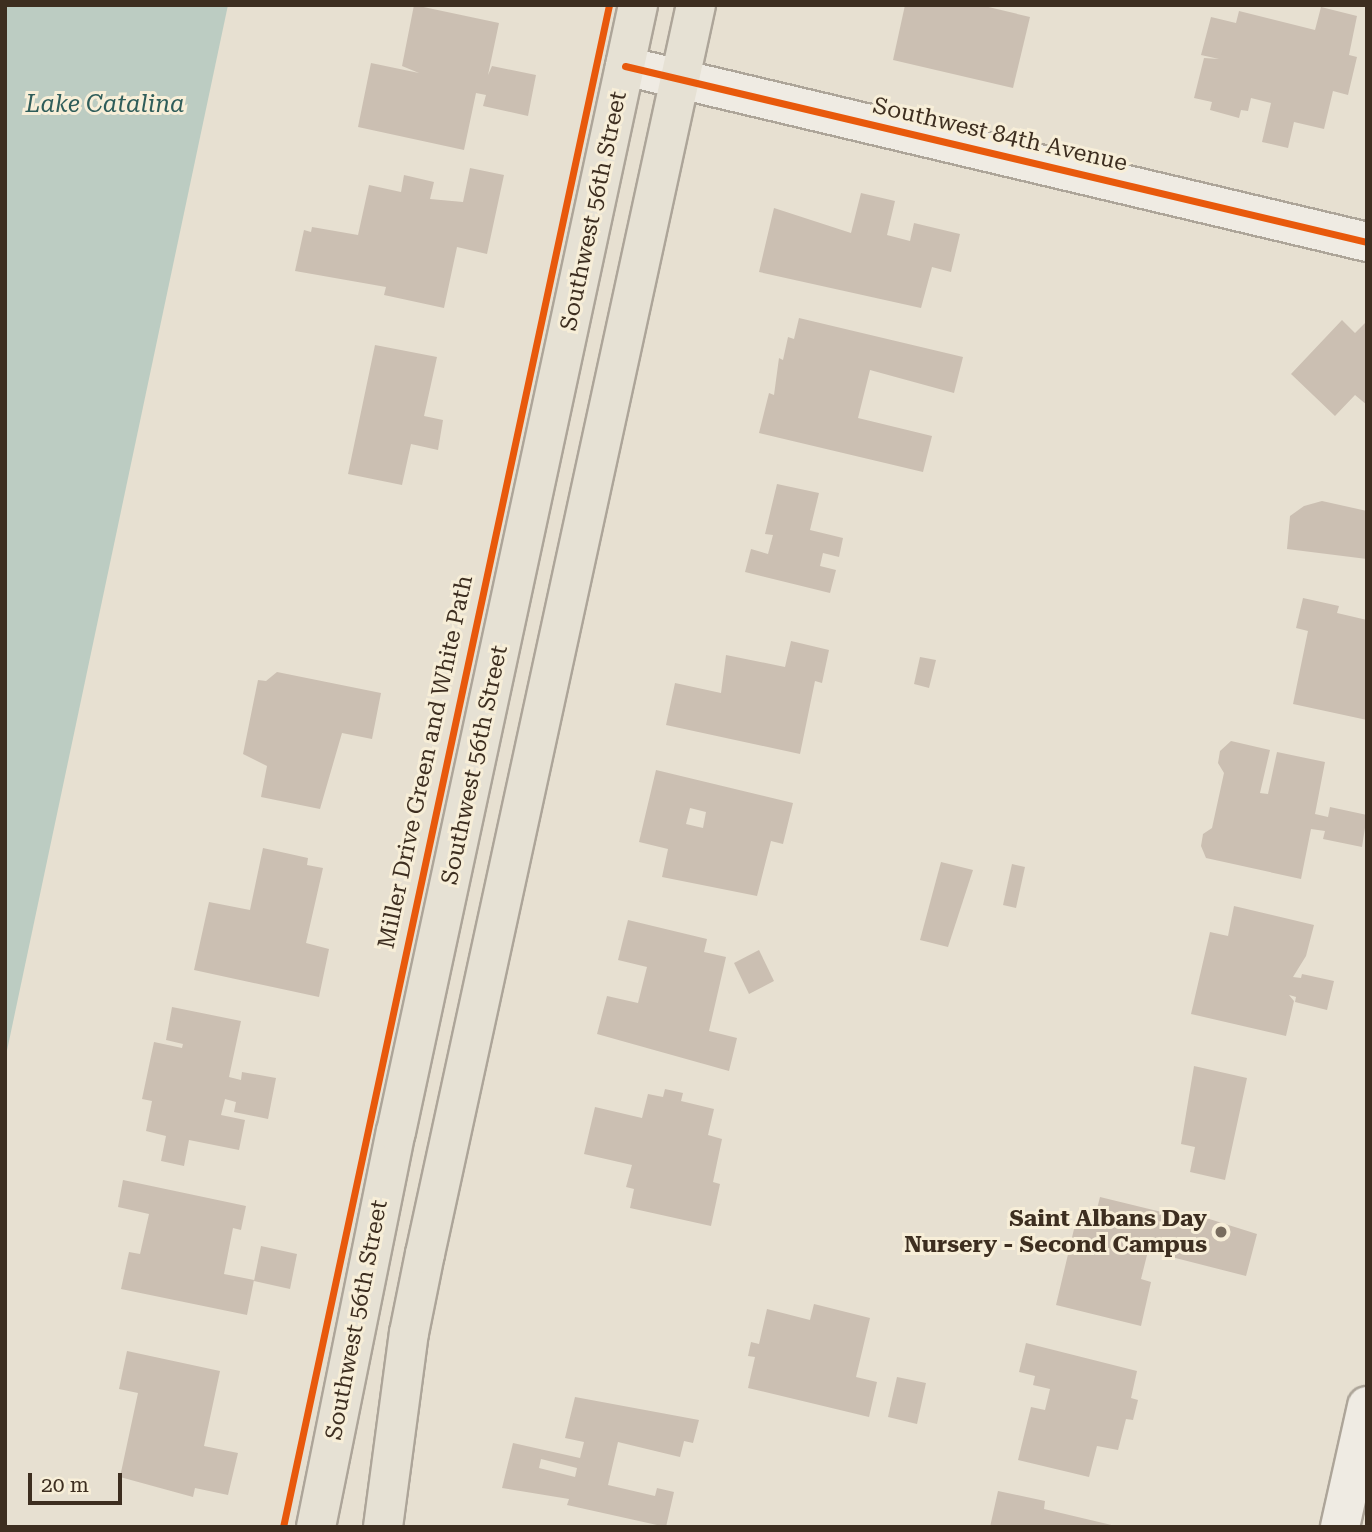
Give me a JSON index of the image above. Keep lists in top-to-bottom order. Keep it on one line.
{"streets":{"main road":["Southwest 56th Street"],"street":["Southwest 84th Avenue"],"cycle path":["Miller Drive Green and White Path"]},"crossings":[["Southwest 84th Avenue","Southwest 56th Street"]],"water":["Lake Catalina"],"places":["Saint Albans Day Nursery - Second Campus"],"scale_bar":"20 m"}
